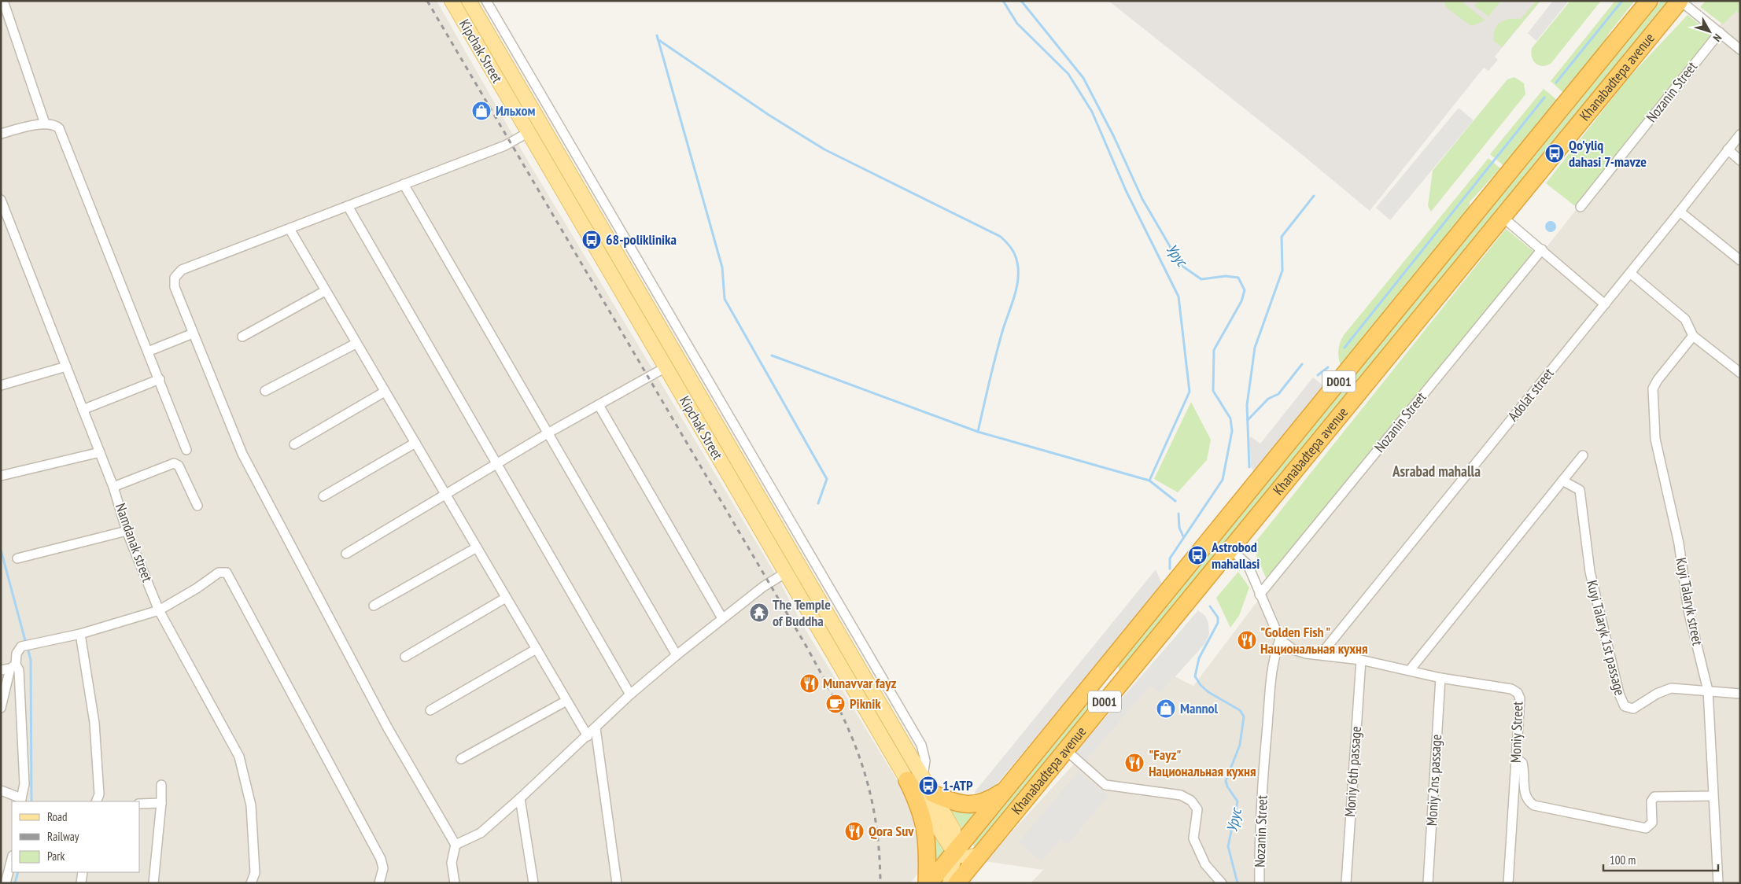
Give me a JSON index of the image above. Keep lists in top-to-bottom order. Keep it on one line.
{"streets":{"highway":["Khanabadtepa avenue","D001"],"main road":["Kipchak Street"],"street":["Nozanin Street","Adolat street","Namdanak street","Kuyi Talaryk street","Kuyi Talaryk 1st passage","Moniy Street","Moniy 6th passage","Moniy 2ns passage"]},"crossings":[["Kipchak Street","Khanabadtepa avenue"],["Nozanin Street","Moniy Street"],["Adolat street","Moniy Street"],["Kuyi Talaryk street","Kuyi Talaryk 1st passage"],["Moniy Street","Moniy 6th passage"],["Moniy Street","Moniy 2ns passage"]],"districts":["Asrabad mahalla"],"water":["Урус"],"places":{"shop":["Ильхом","Mannol"],"bus stop":["Qo'yliq dahasi 7-mavze","68-poliklinika","Astrobod mahallasi","1-ATP"],"temple":["The Temple of Buddha"],"restaurant":["\"Golden Fish \" Национальная кухня","Munavvar fayz","\"Fayz\" Национальная кухня","Qora Suv"],"cafe":["Piknik"]},"legend":["Road","Railway","Park"],"scale_bar":"100 m","north":"bottom right"}
